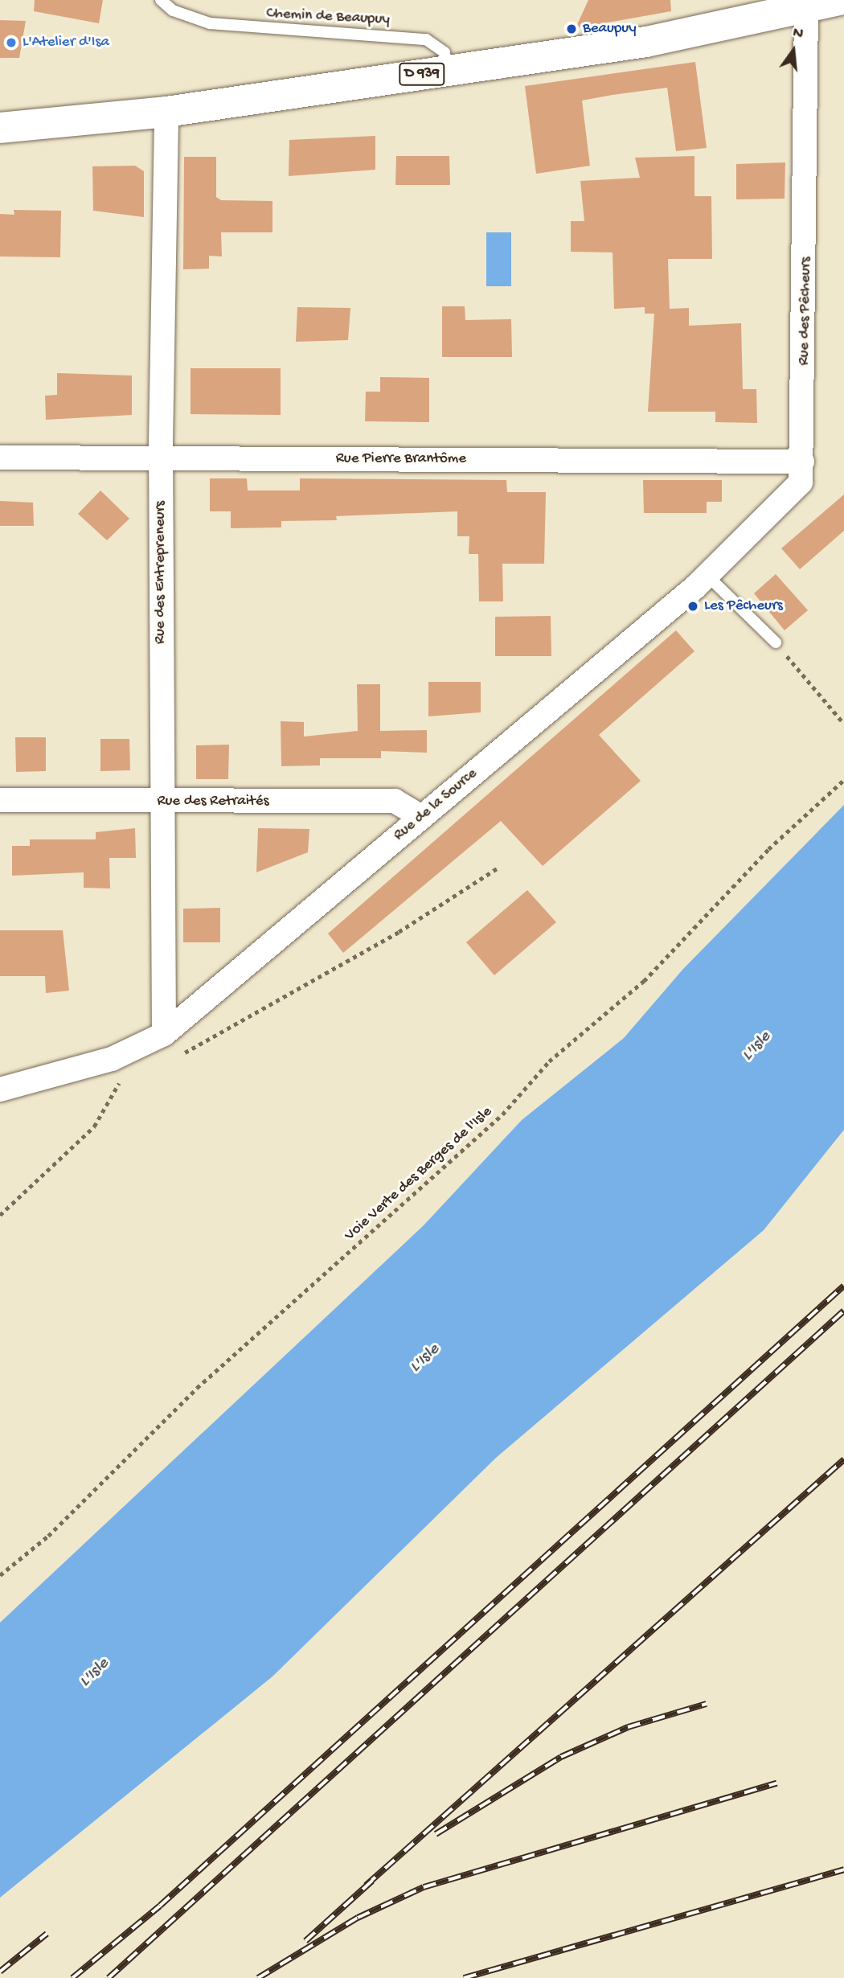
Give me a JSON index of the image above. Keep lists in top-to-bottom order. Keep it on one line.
{"streets":{"main road":["D 939"],"street":["Rue des Pêcheurs","Rue Pierre Brantôme","Rue des Entrepreneurs","Rue des Retraités","Rue de la Source"],"lane":["Chemin de Beaupuy"],"path":["Voie Verte des Berges de l'Isle"]},"crossings":[["Chemin de Beaupuy","D 939"],["D 939","Rue des Pêcheurs"],["D 939","Rue des Entrepreneurs"],["Rue des Pêcheurs","Rue Pierre Brantôme"],["Rue des Pêcheurs","Rue de la Source"],["Rue Pierre Brantôme","Rue des Entrepreneurs"],["Rue des Entrepreneurs","Rue des Retraités"],["Rue des Entrepreneurs","Rue de la Source"],["Rue des Retraités","Rue de la Source"]],"water":["L'Isle"],"places":["Beaupuy","L'Atelier d'Isa","Les Pêcheurs"],"north":"top"}
